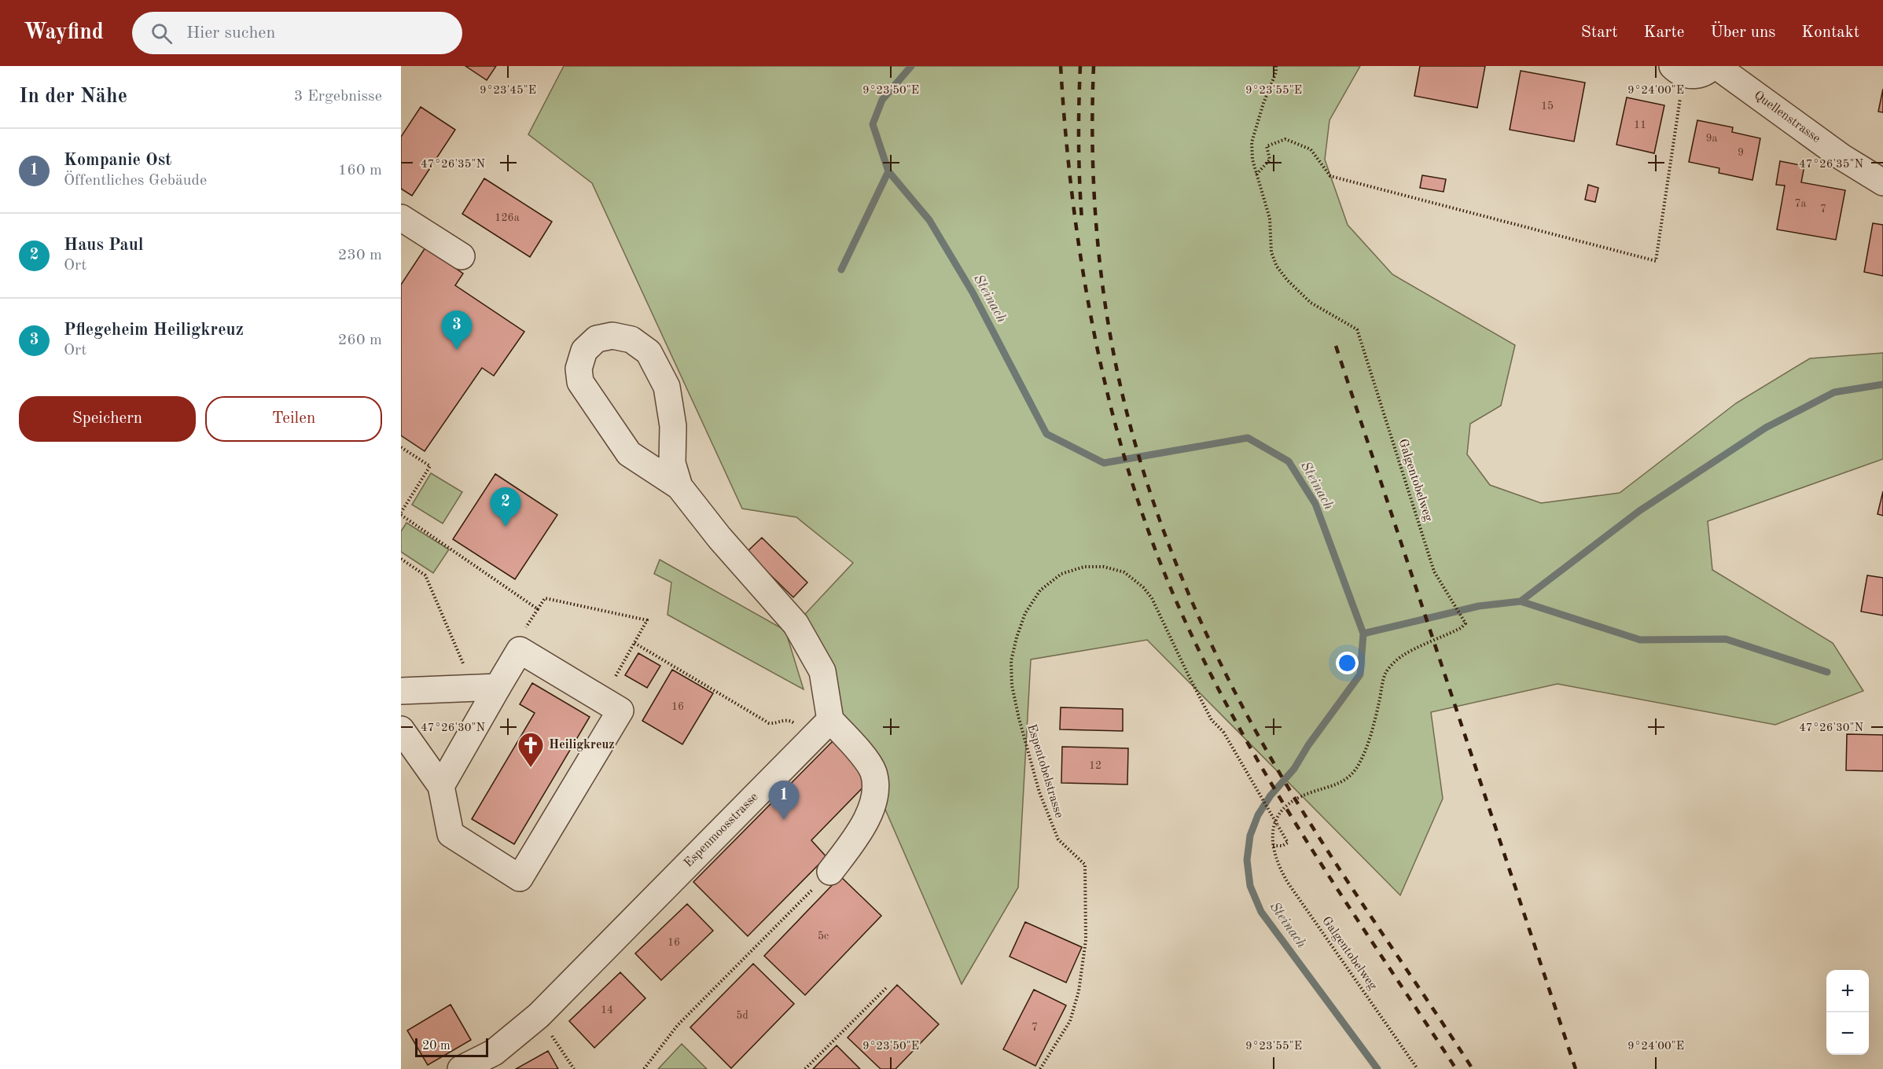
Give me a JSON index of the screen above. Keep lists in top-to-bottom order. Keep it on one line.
{"streets":{"street":["Quellenstrasse","Espenmoosstrasse"],"path":["Galgentobelweg","Espentobelstrasse"]},"crossings":[["Galgentobelweg","Espentobelstrasse"]],"water":["Steinach"],"places":{"church":["Heiligkreuz"]},"house_numbers":["15","11","9a","9","7a","7","126a","16","12","5c","16","14","5d","7"],"scale_bar":"20 m","page":{"header":"Wayfind","search":"Hier suchen","nav":["Start","Karte","Über uns","Kontakt"],"heading":["In der Nähe","3 Ergebnisse"],"list":[{"mark":"1","name":"Kompanie Ost","note":"Öffentliches Gebäude","value":"160 m"},{"mark":"2","name":"Haus Paul","note":"Ort","value":"230 m"},{"mark":"3","name":"Pflegeheim Heiligkreuz","note":"Ort","value":"260 m"}],"pins":["3","2","1"],"buttons":["Speichern","Teilen"],"map_buttons":["+","−"],"scale":"20 m"},"coordinates":["9°23'45\"E","9°23'50\"E","9°23'55\"E","9°24'00\"E","47°26'35\"N","47°26'30\"N"]}
